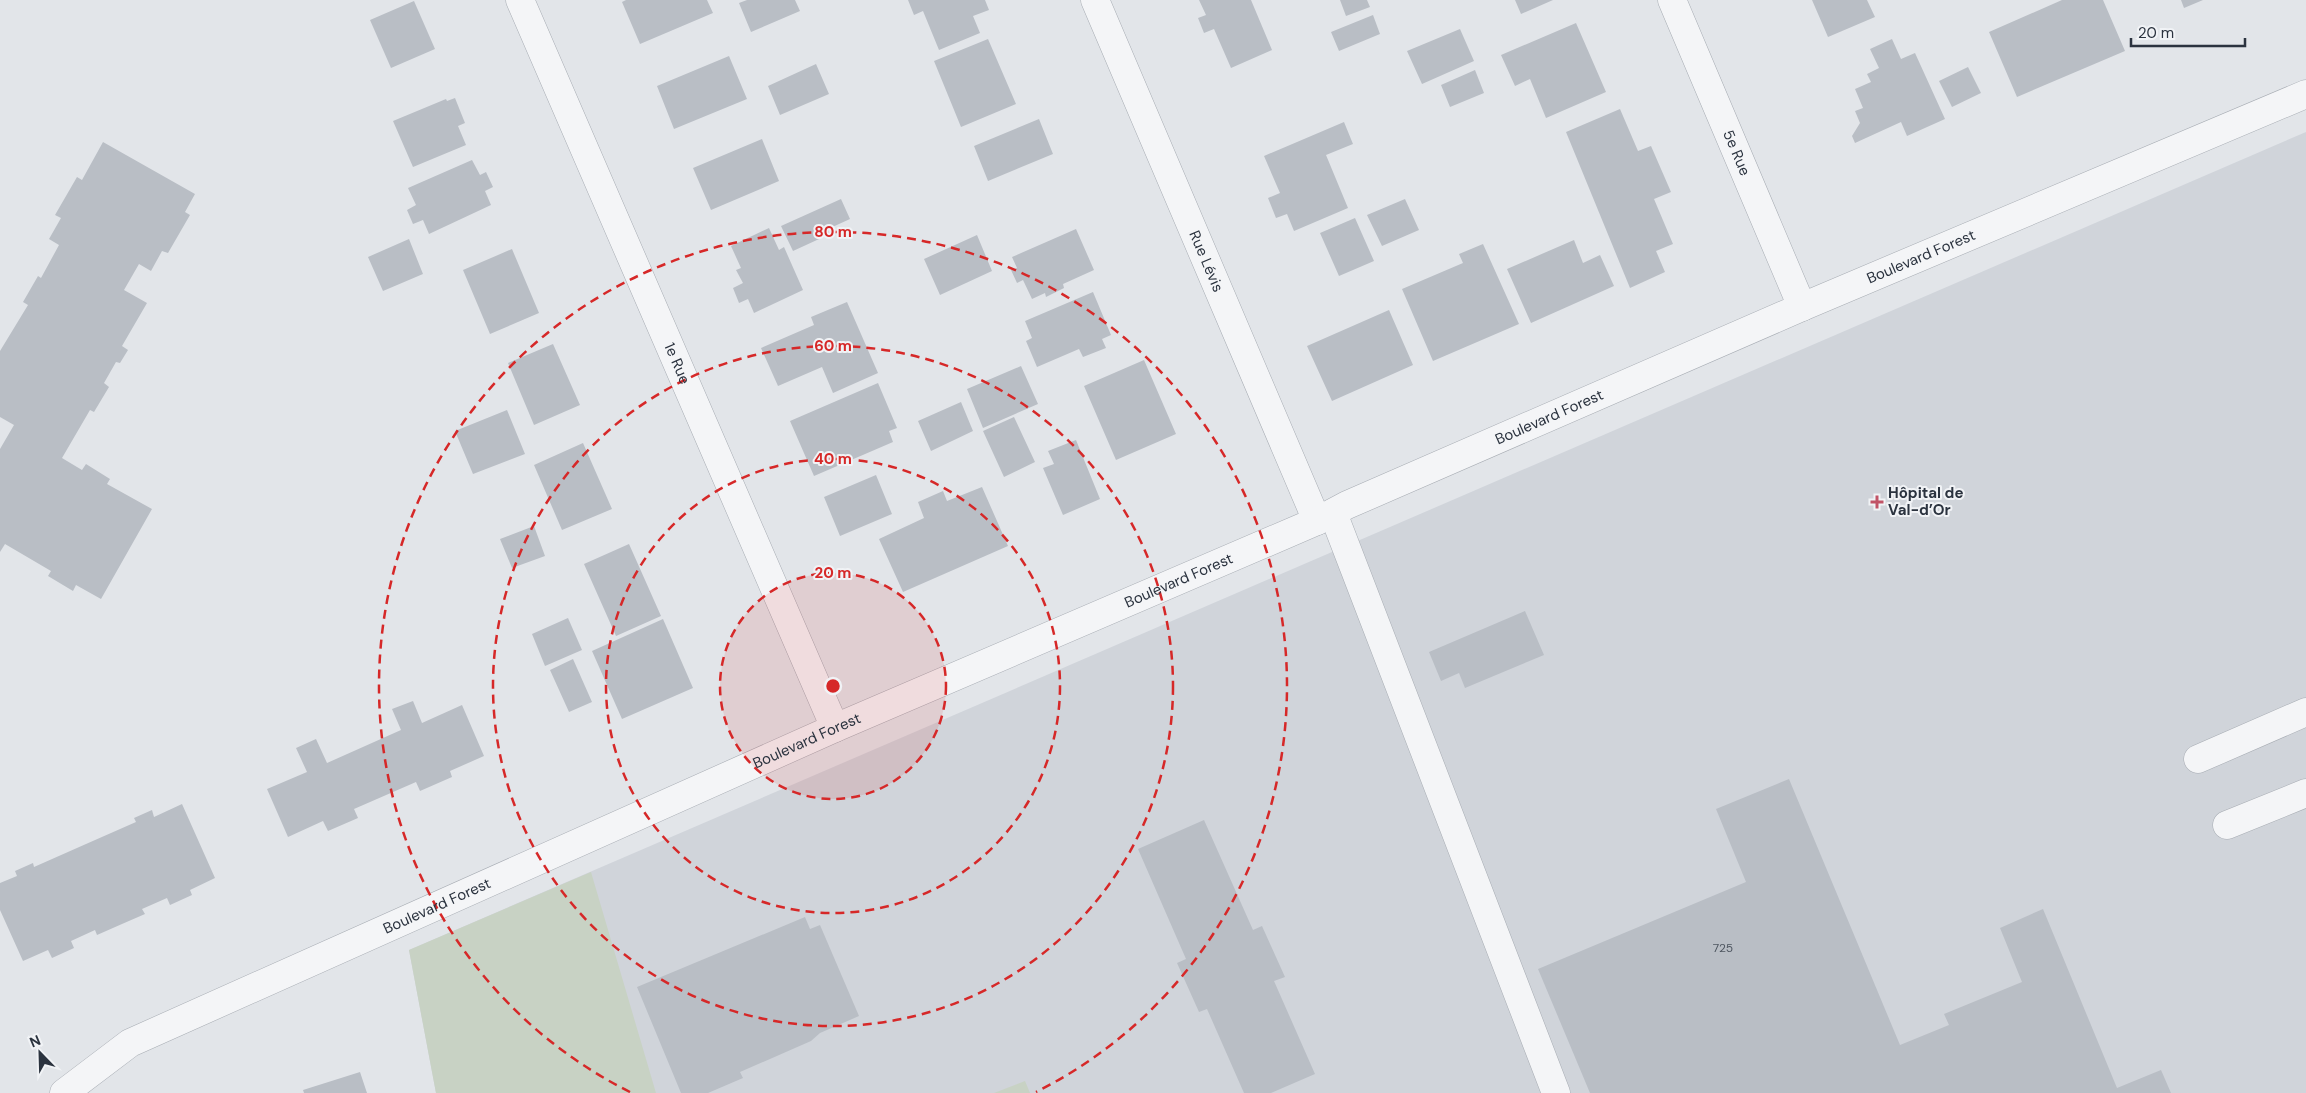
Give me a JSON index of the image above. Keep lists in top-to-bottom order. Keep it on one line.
{"streets":{"street":["5e Rue","Boulevard Forest","Rue Lévis","1e Rue"]},"crossings":[["5e Rue","Boulevard Forest"],["Boulevard Forest","Rue Lévis"],["Boulevard Forest","1e Rue"]],"places":{"health":["Hôpital de Val-d’Or"]},"house_numbers":["725"],"scale_bar":"20 m","north":"top left","rings":["80 m","60 m","40 m","20 m"]}
